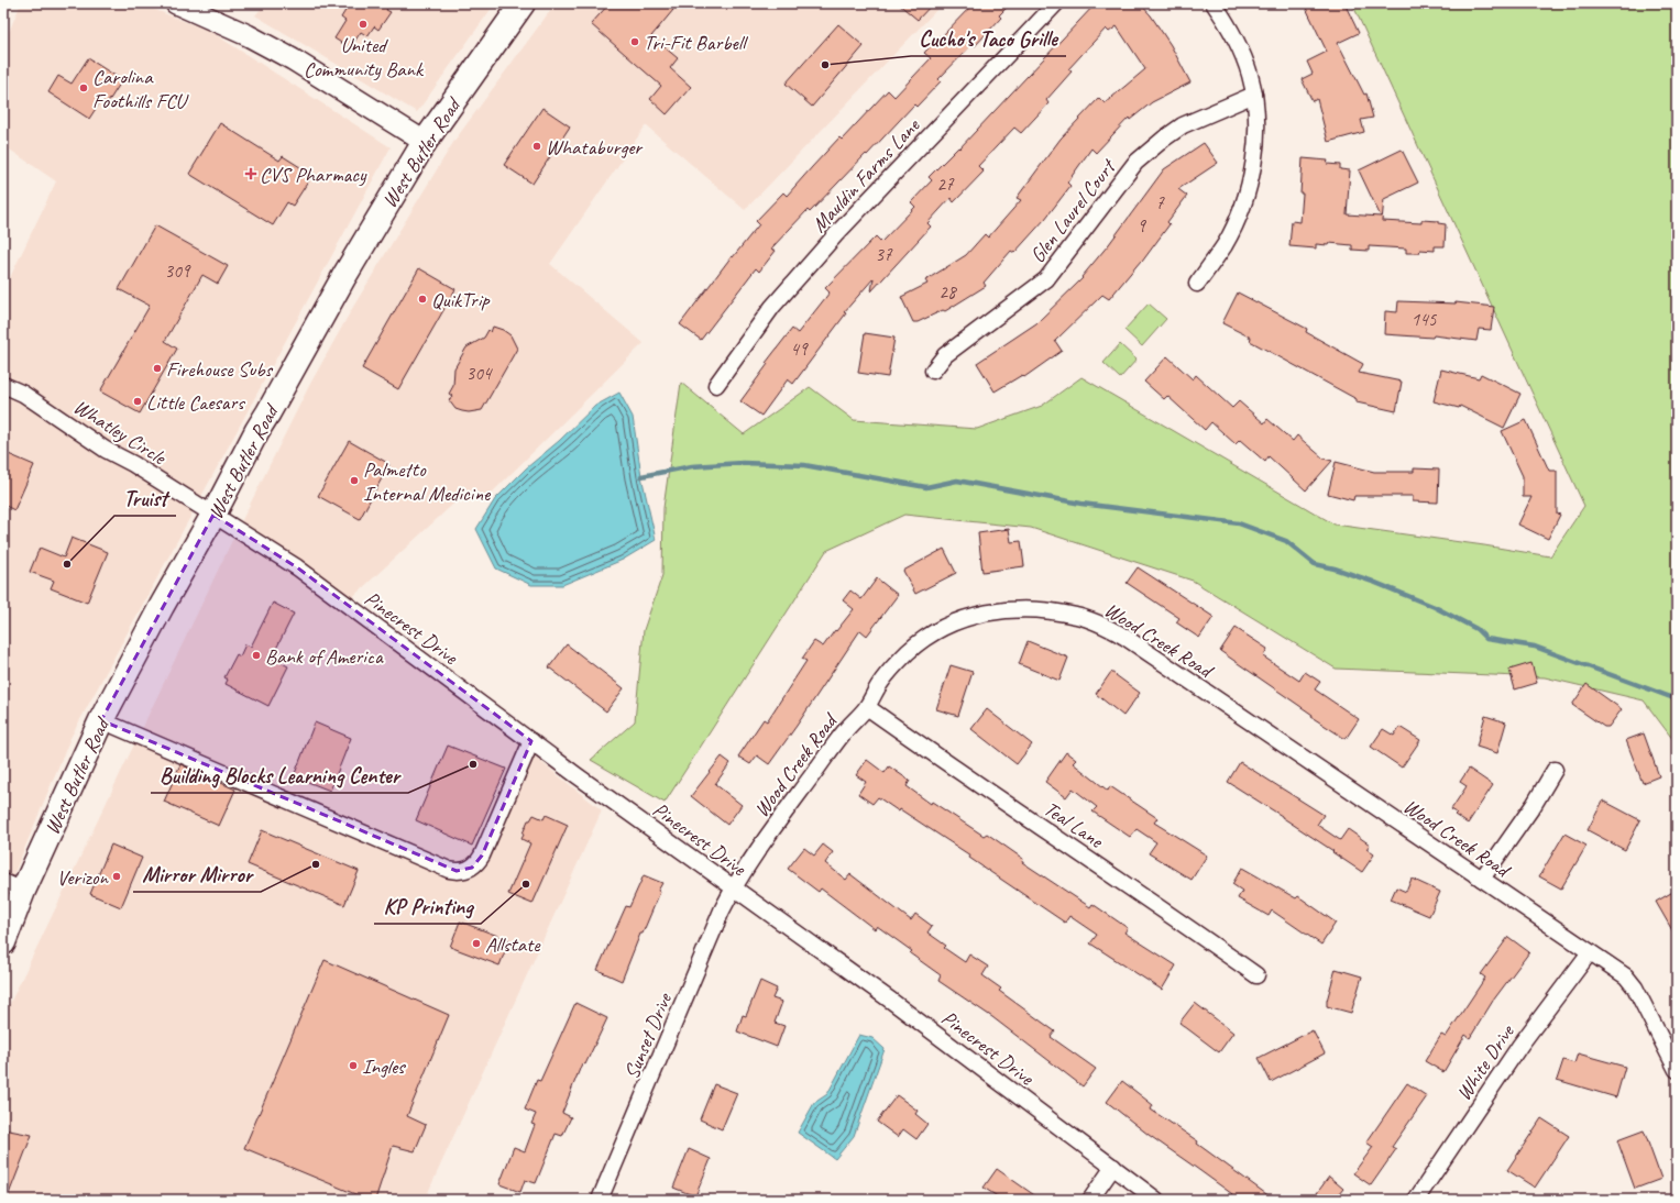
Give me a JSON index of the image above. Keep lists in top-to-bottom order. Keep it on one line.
{"streets":{"main road":["West Butler Road"],"street":["Mauldin Farms Lane","Glen Laurel Court","Whatley Circle","Pinecrest Drive","Wood Creek Road","Teal Lane","Sunset Drive","White Drive"]},"crossings":[["West Butler Road","Whatley Circle"],["West Butler Road","Pinecrest Drive"],["Whatley Circle","Pinecrest Drive"],["Pinecrest Drive","Wood Creek Road"],["Pinecrest Drive","Sunset Drive"],["Wood Creek Road","Teal Lane"],["Wood Creek Road","Sunset Drive"],["Wood Creek Road","White Drive"]],"places":{"other":["United Community Bank","Tri-Fit Barbell","Cucho's Taco Grille","Carolina Foothills FCU","Whataburger","QuikTrip","Firehouse Subs","Little Caesars","Palmetto Internal Medicine","Truist","Bank of America","Building Blocks Learning Center","Mirror Mirror","Verizon","KP Printing","Allstate","Ingles"],"health":["CVS Pharmacy"]},"house_numbers":["27","7","9","37","309","28","145","49","304"]}
